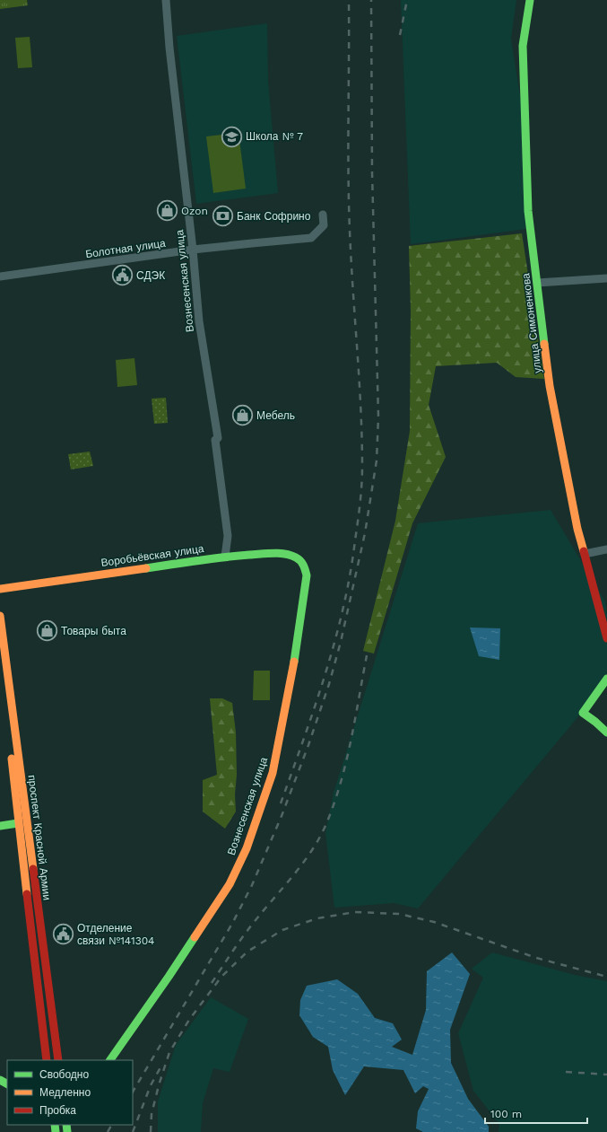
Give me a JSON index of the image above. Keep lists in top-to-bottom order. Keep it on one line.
{"streets":{"main road":["Вознесенская улица","улица Симоненкова","Воробьёвская улица","проспект Красной Армии"],"street":["Болотная улица"]},"crossings":[["Болотная улица","Вознесенская улица"],["Вознесенская улица","Воробьёвская улица"]],"places":{"school or university":["Школа № 7"],"shop":["Ozon","Мебель","Товары быта"],"bank":["Банк Софрино"],"public building":["СДЭК","Отделение связи №141304"]},"legend":["Свободно","Медленно","Пробка"],"scale_bar":"100 m"}
